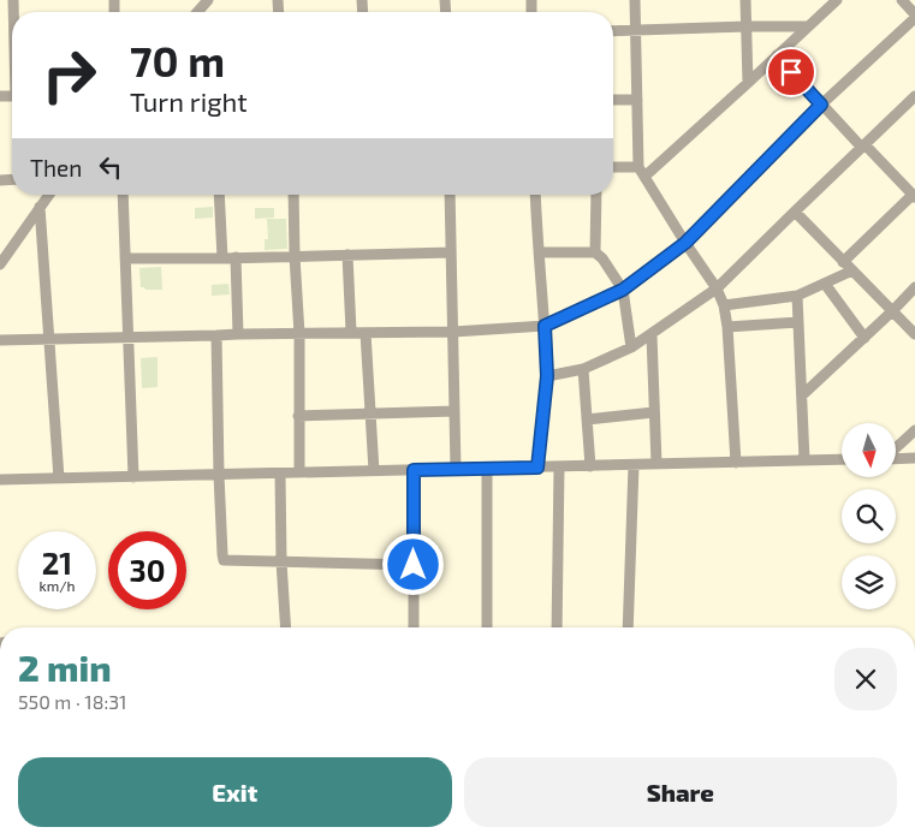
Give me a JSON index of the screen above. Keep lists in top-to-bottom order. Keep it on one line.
{"north":"bottom","page":{"turn":["70 m","Turn right"],"then":"Then","speed":"21 km/h","limit":"30","heading":["2 min","550 m · 18:31"],"buttons":["Exit","Share"]}}
